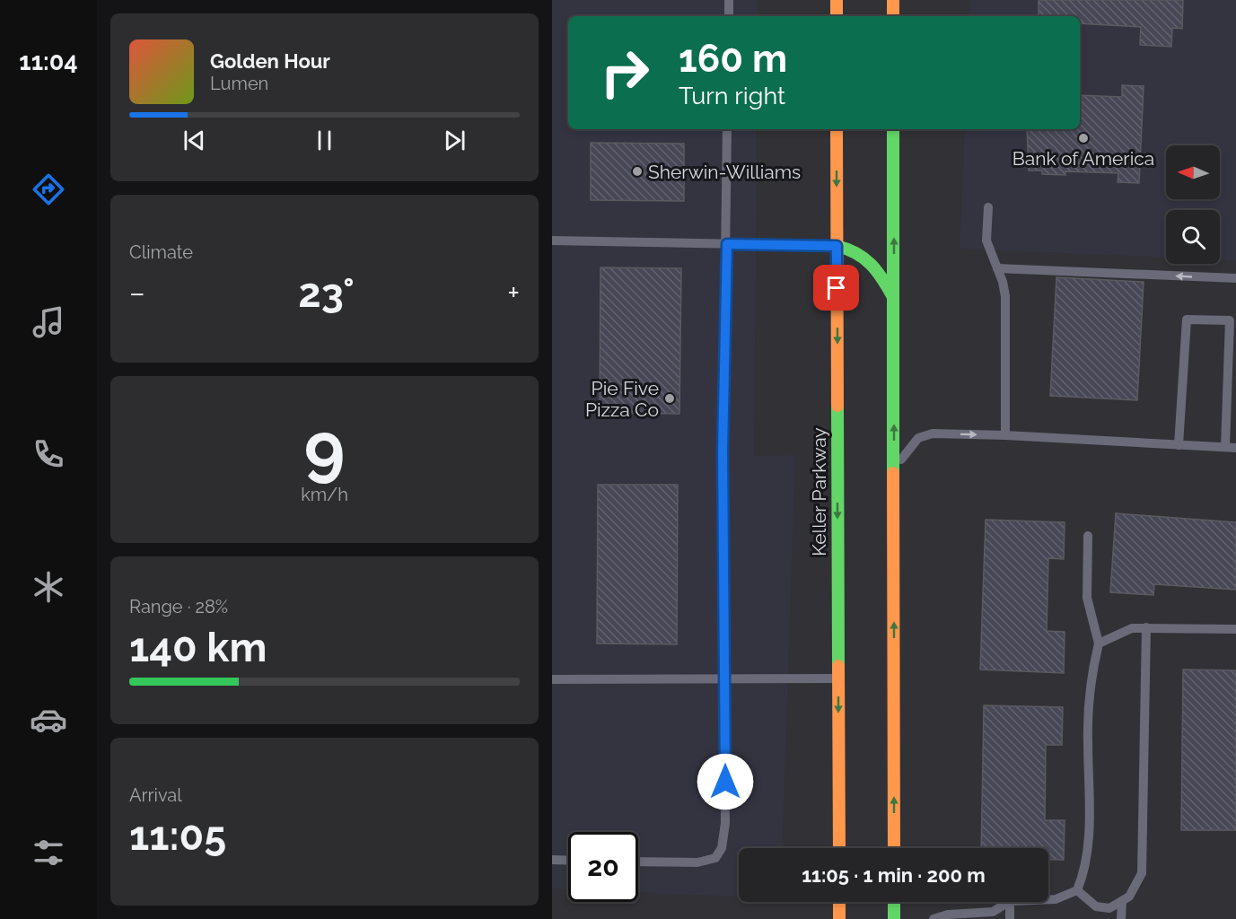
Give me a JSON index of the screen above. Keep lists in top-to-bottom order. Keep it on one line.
{"streets":{"main road":["Keller Parkway"]},"places":["Bank of America","Sherwin-Williams","Pie Five Pizza Co"],"north":"left","page":{"tabs":"11:04","turn":["160 m","Turn right"],"song":["Golden Hour","Lumen"],"tile":["Climate",["9","km/h"],["Range · 28%","140 km"],["Arrival","11:05"]],"heat":["−","23°","+"],"limit":"20","trip":"11:05 · 1 min · 200 m"}}
